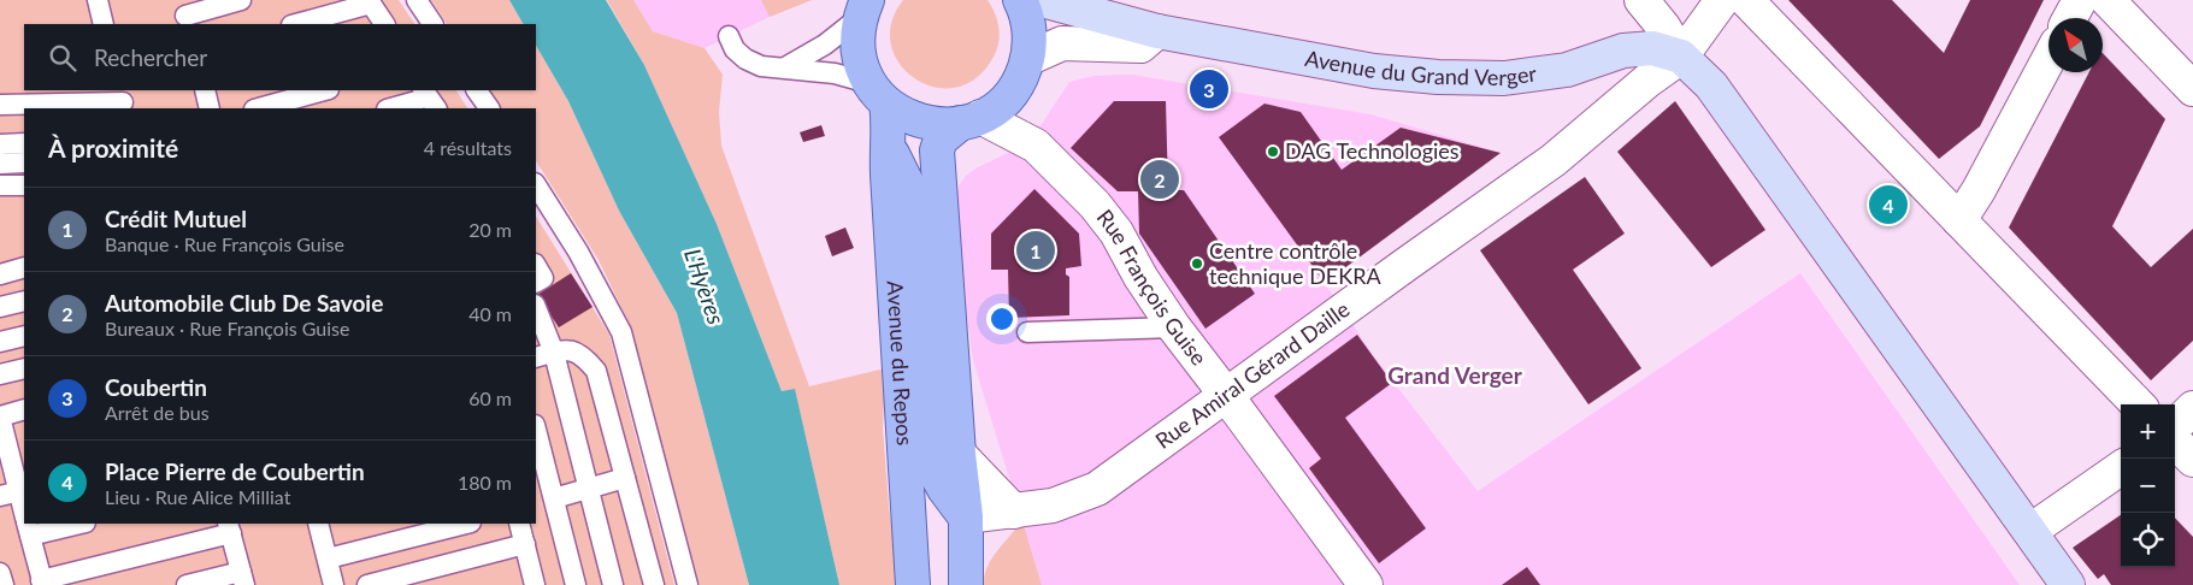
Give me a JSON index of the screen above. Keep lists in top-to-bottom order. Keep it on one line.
{"streets":{"main road":["Avenue du Grand Verger","Avenue du Repos"],"street":["Rue François Guise","Rue Amiral Gérard Daille"]},"crossings":[["Avenue du Grand Verger","Rue Amiral Gérard Daille"],["Rue François Guise","Rue Amiral Gérard Daille"],["Avenue du Repos","Rue Amiral Gérard Daille"]],"districts":["Grand Verger"],"water":["L'Hyères"],"places":["DAG Technologies","Centre contrôle technique DEKRA"],"north":"top left","page":{"search":"Rechercher","pins":["3","2","4","1"],"heading":["À proximité","4 résultats"],"list":[{"mark":"1","name":"Crédit Mutuel","note":"Banque · Rue François Guise","value":"20 m"},{"mark":"2","name":"Automobile Club De Savoie","note":"Bureaux · Rue François Guise","value":"40 m"},{"mark":"3","name":"Coubertin","note":"Arrêt de bus","value":"60 m"},{"mark":"4","name":"Place Pierre de Coubertin","note":"Lieu · Rue Alice Milliat","value":"180 m"}],"map_buttons":["+","−"]}}
